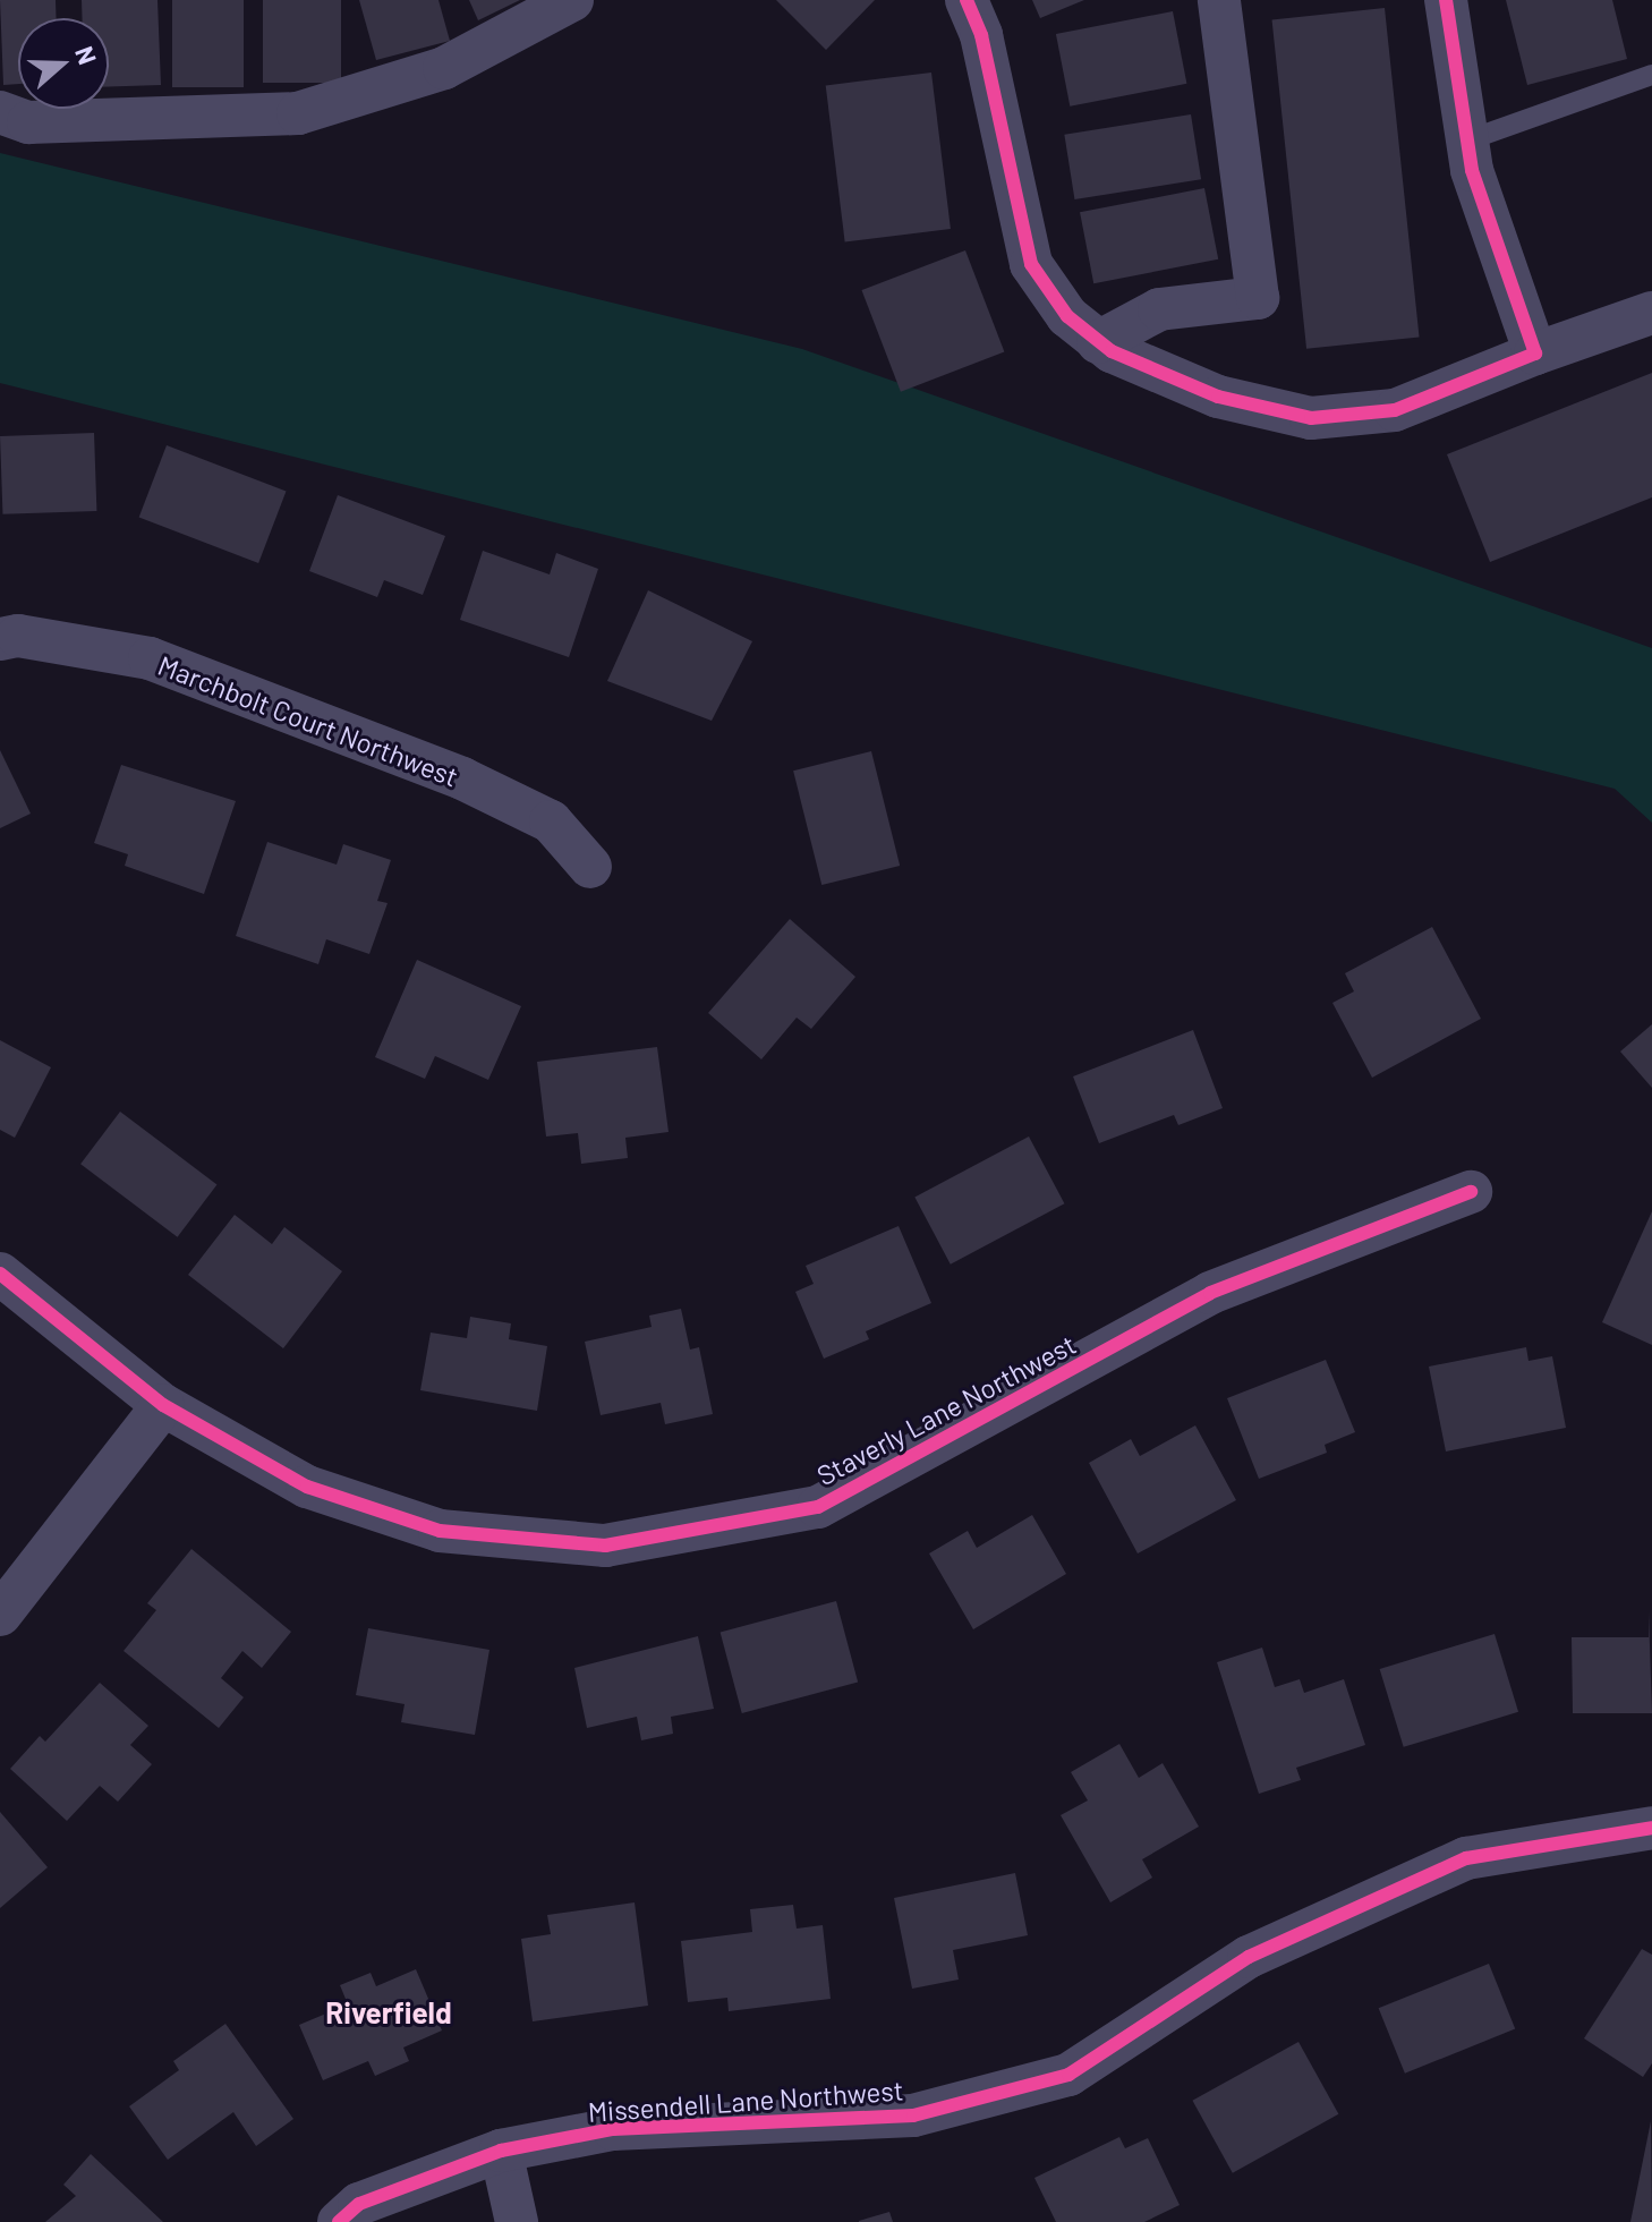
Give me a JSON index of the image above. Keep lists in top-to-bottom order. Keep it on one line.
{"streets":{"street":["Marchbolt Court Northwest","Staverly Lane Northwest","Missendell Lane Northwest"]},"districts":["Riverfield"],"north":"right"}
